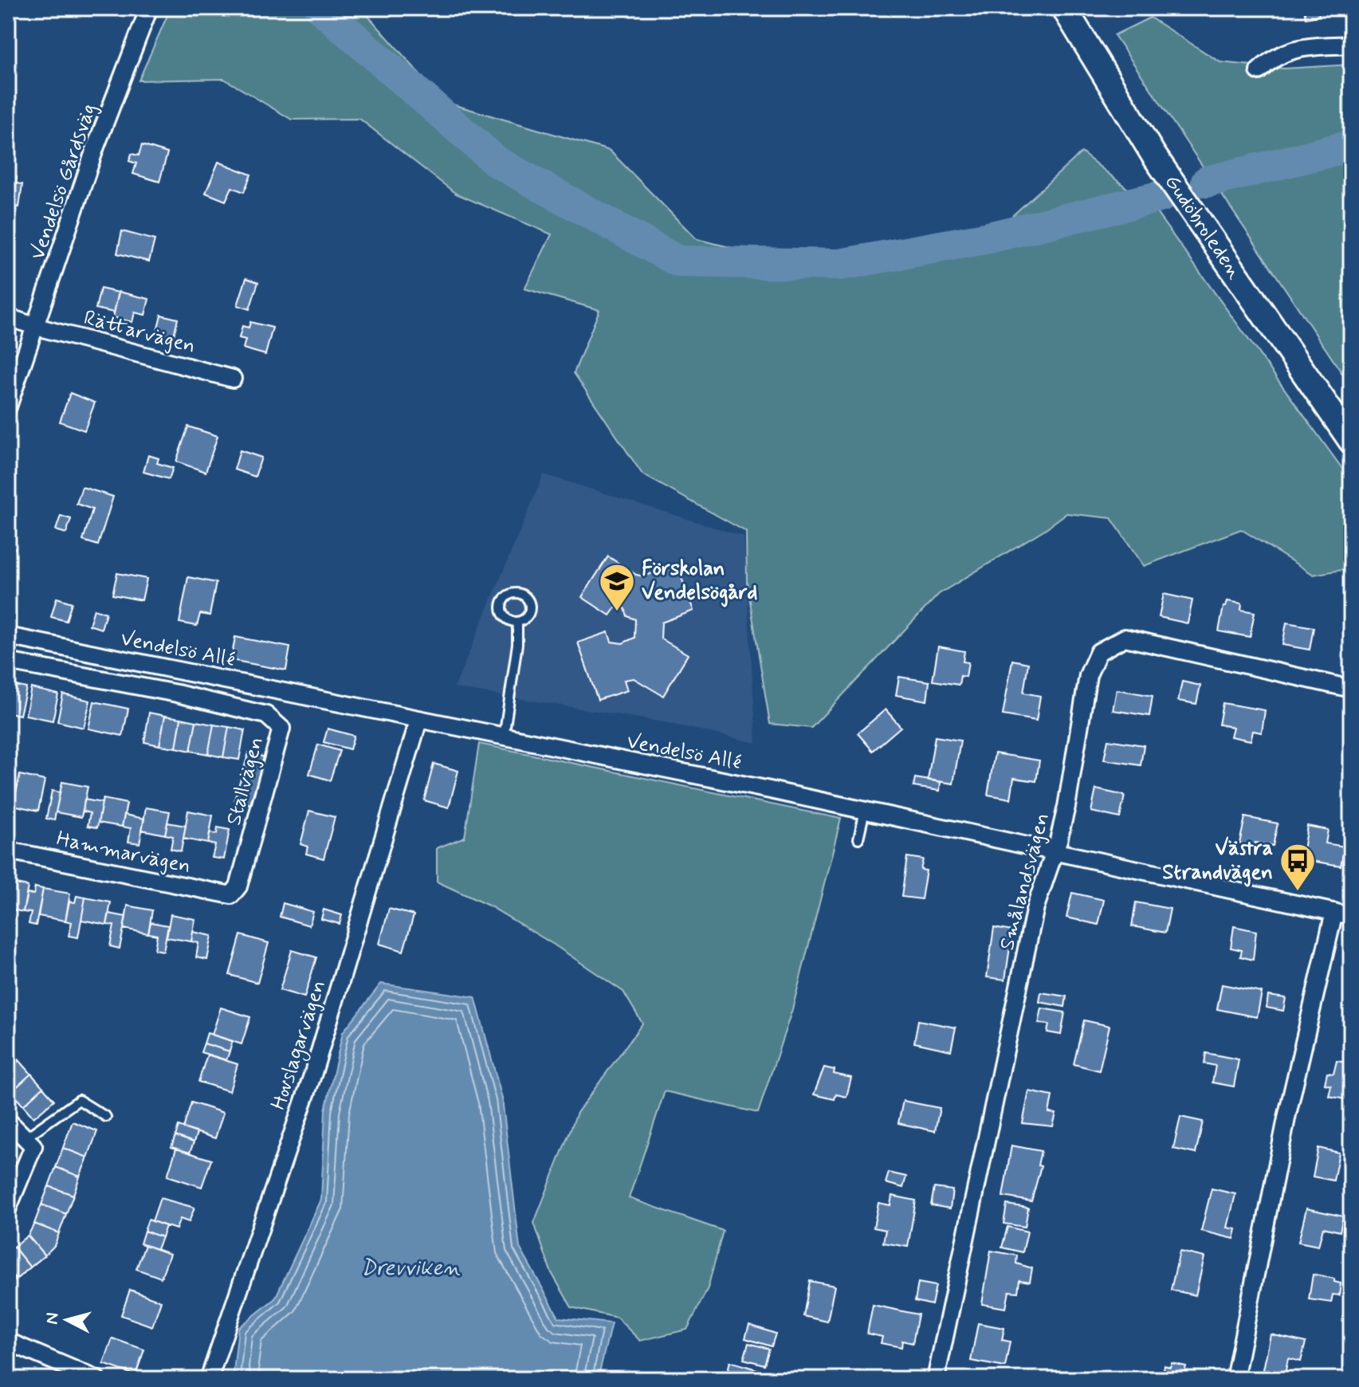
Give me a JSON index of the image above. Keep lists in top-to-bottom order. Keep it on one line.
{"streets":{"main road":["Gudöbroleden"],"street":["Vendelsö Gårdsväg","Rättarvägen","Vendelsö Allé","Stallvägen","Hammarvägen","Smålandsvägen","Hovslagarvägen"]},"crossings":[["Vendelsö Gårdsväg","Rättarvägen"],["Vendelsö Allé","Smålandsvägen"],["Vendelsö Allé","Hovslagarvägen"],["Stallvägen","Hammarvägen"]],"water":["Drevviken"],"places":{"school or university":["Förskolan Vendelsögård"],"bus stop":["Västra Strandvägen"]},"north":"left"}
